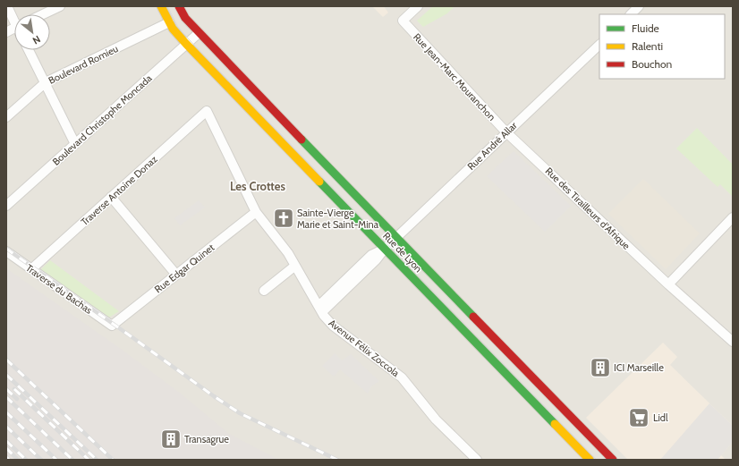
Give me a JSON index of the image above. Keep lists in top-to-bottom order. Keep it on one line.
{"streets":{"street":["Boulevard Romieu","Rue Jean-Marc Mouranchon","Boulevard Christophe Moncada","Rue André Allar","Traverse Antoine Donaz","Rue des Tirailleurs d'Afrique","Rue de Lyon","Rue Edgar Quinet","Traverse du Bachas","Avenue Félix Zoccola"]},"crossings":[["Boulevard Romieu","Rue de Lyon"],["Rue Jean-Marc Mouranchon","Rue André Allar"],["Rue Jean-Marc Mouranchon","Rue des Tirailleurs d'Afrique"],["Boulevard Christophe Moncada","Rue de Lyon"],["Rue André Allar","Rue des Tirailleurs d'Afrique"],["Rue André Allar","Rue de Lyon"],["Rue André Allar","Avenue Félix Zoccola"],["Traverse Antoine Donaz","Traverse du Bachas"],["Traverse Antoine Donaz","Avenue Félix Zoccola"],["Rue Edgar Quinet","Traverse du Bachas"],["Rue Edgar Quinet","Avenue Félix Zoccola"]],"districts":["Les Crottes"],"places":{"church":["Sainte-Vierge Marie et Saint-Mina"],"building":["ICI Marseille","Transagrue"],"supermarket":["Lidl"]},"legend":["Fluide","Ralenti","Bouchon"],"north":"bottom right"}
